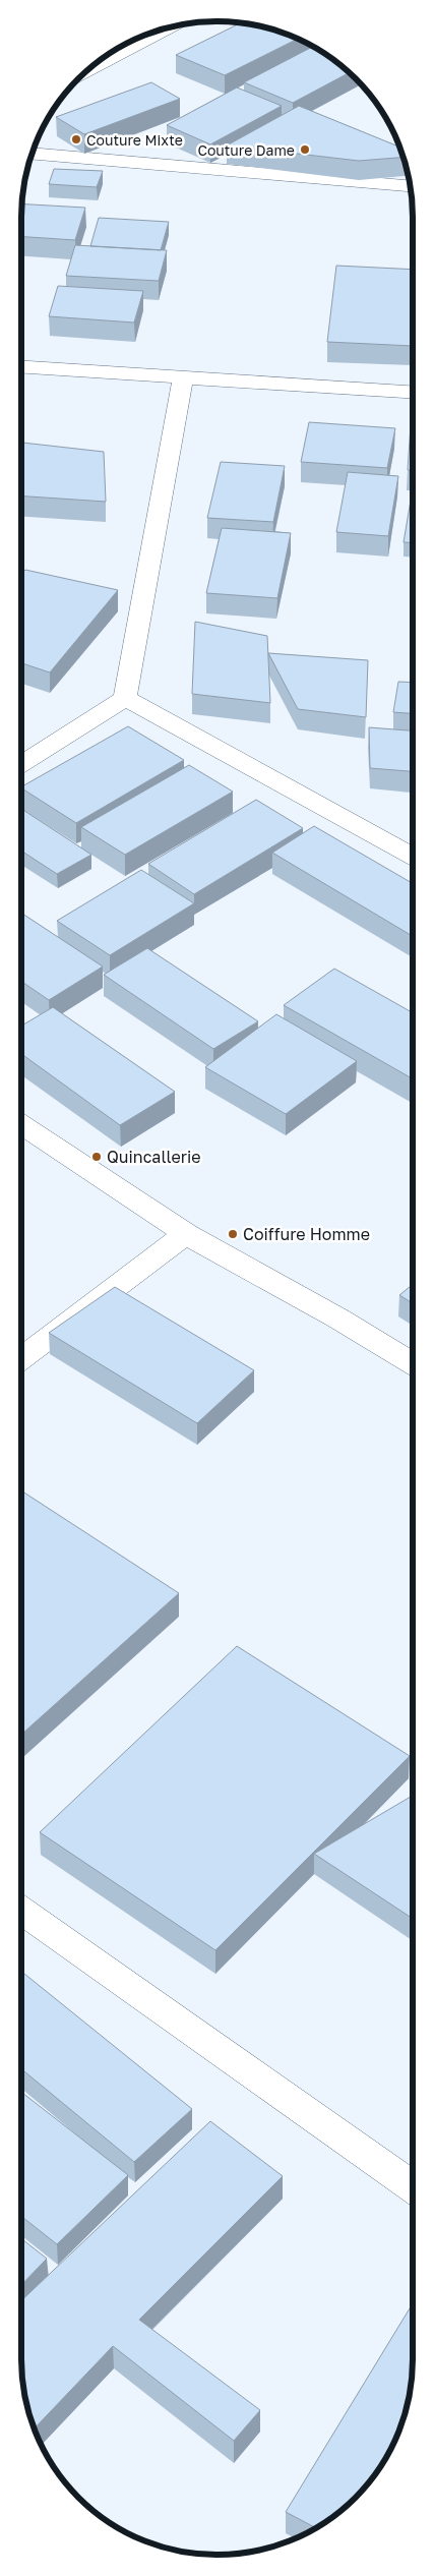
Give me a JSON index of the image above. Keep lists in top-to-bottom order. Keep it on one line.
{"places":["Couture Mixte","Couture Dame","Quincallerie","Coiffure Homme"]}
